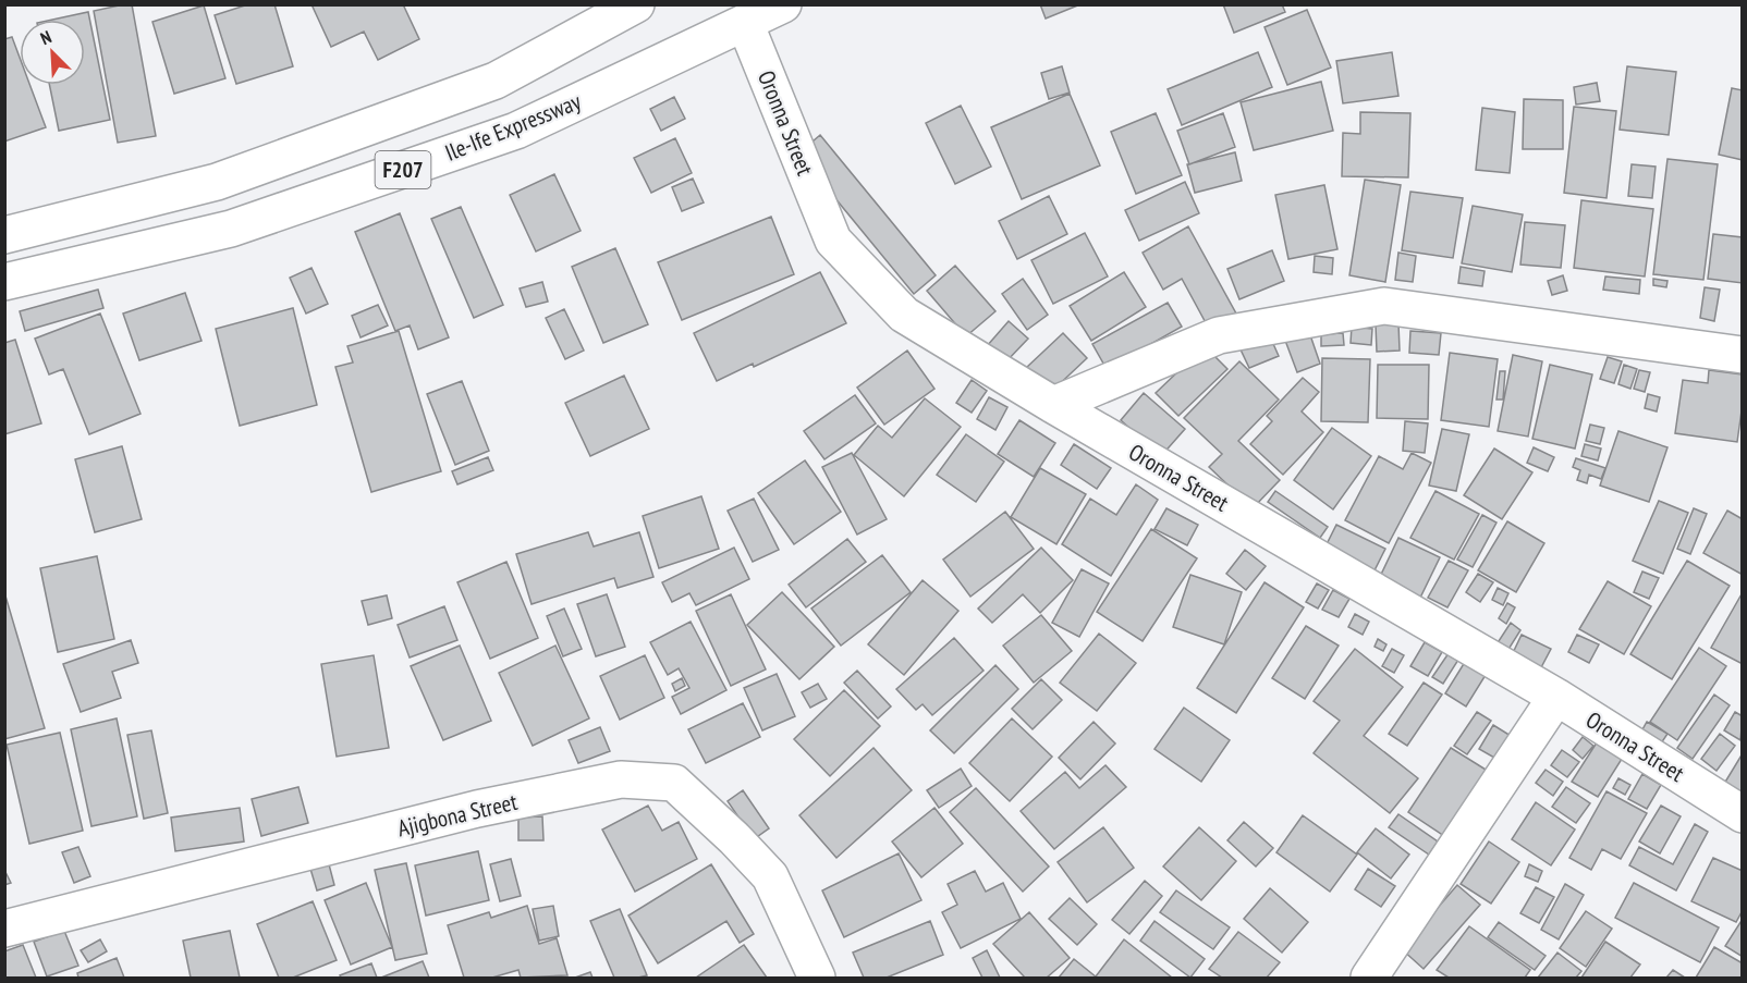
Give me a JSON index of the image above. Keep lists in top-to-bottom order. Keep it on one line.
{"streets":{"street":["Oronna Street","Ile-Ife Expressway","F207","Ajigbona Street"]},"crossings":[["Oronna Street","Ile-Ife Expressway"]],"north":"top left"}
